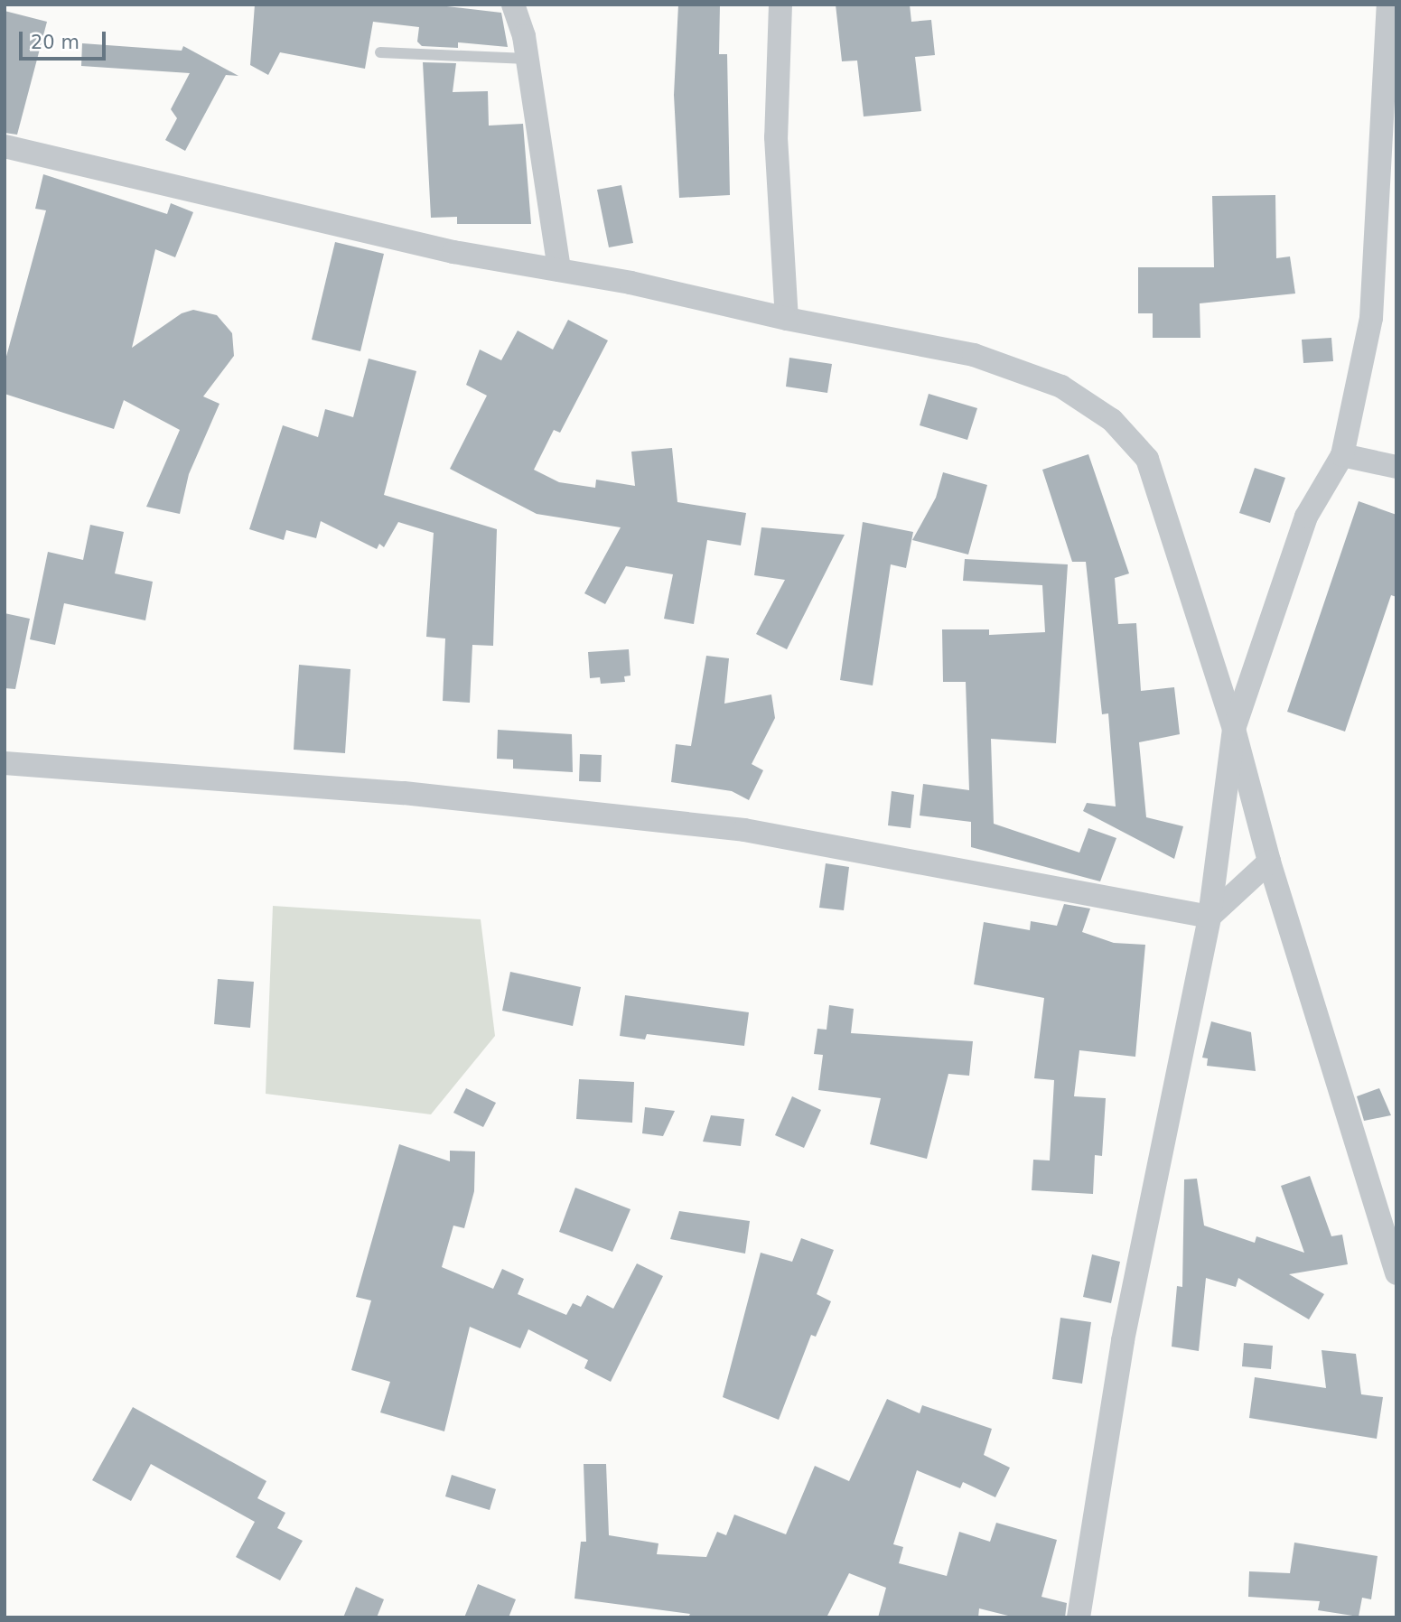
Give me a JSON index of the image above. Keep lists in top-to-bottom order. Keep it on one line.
{"scale_bar":"20 m"}
